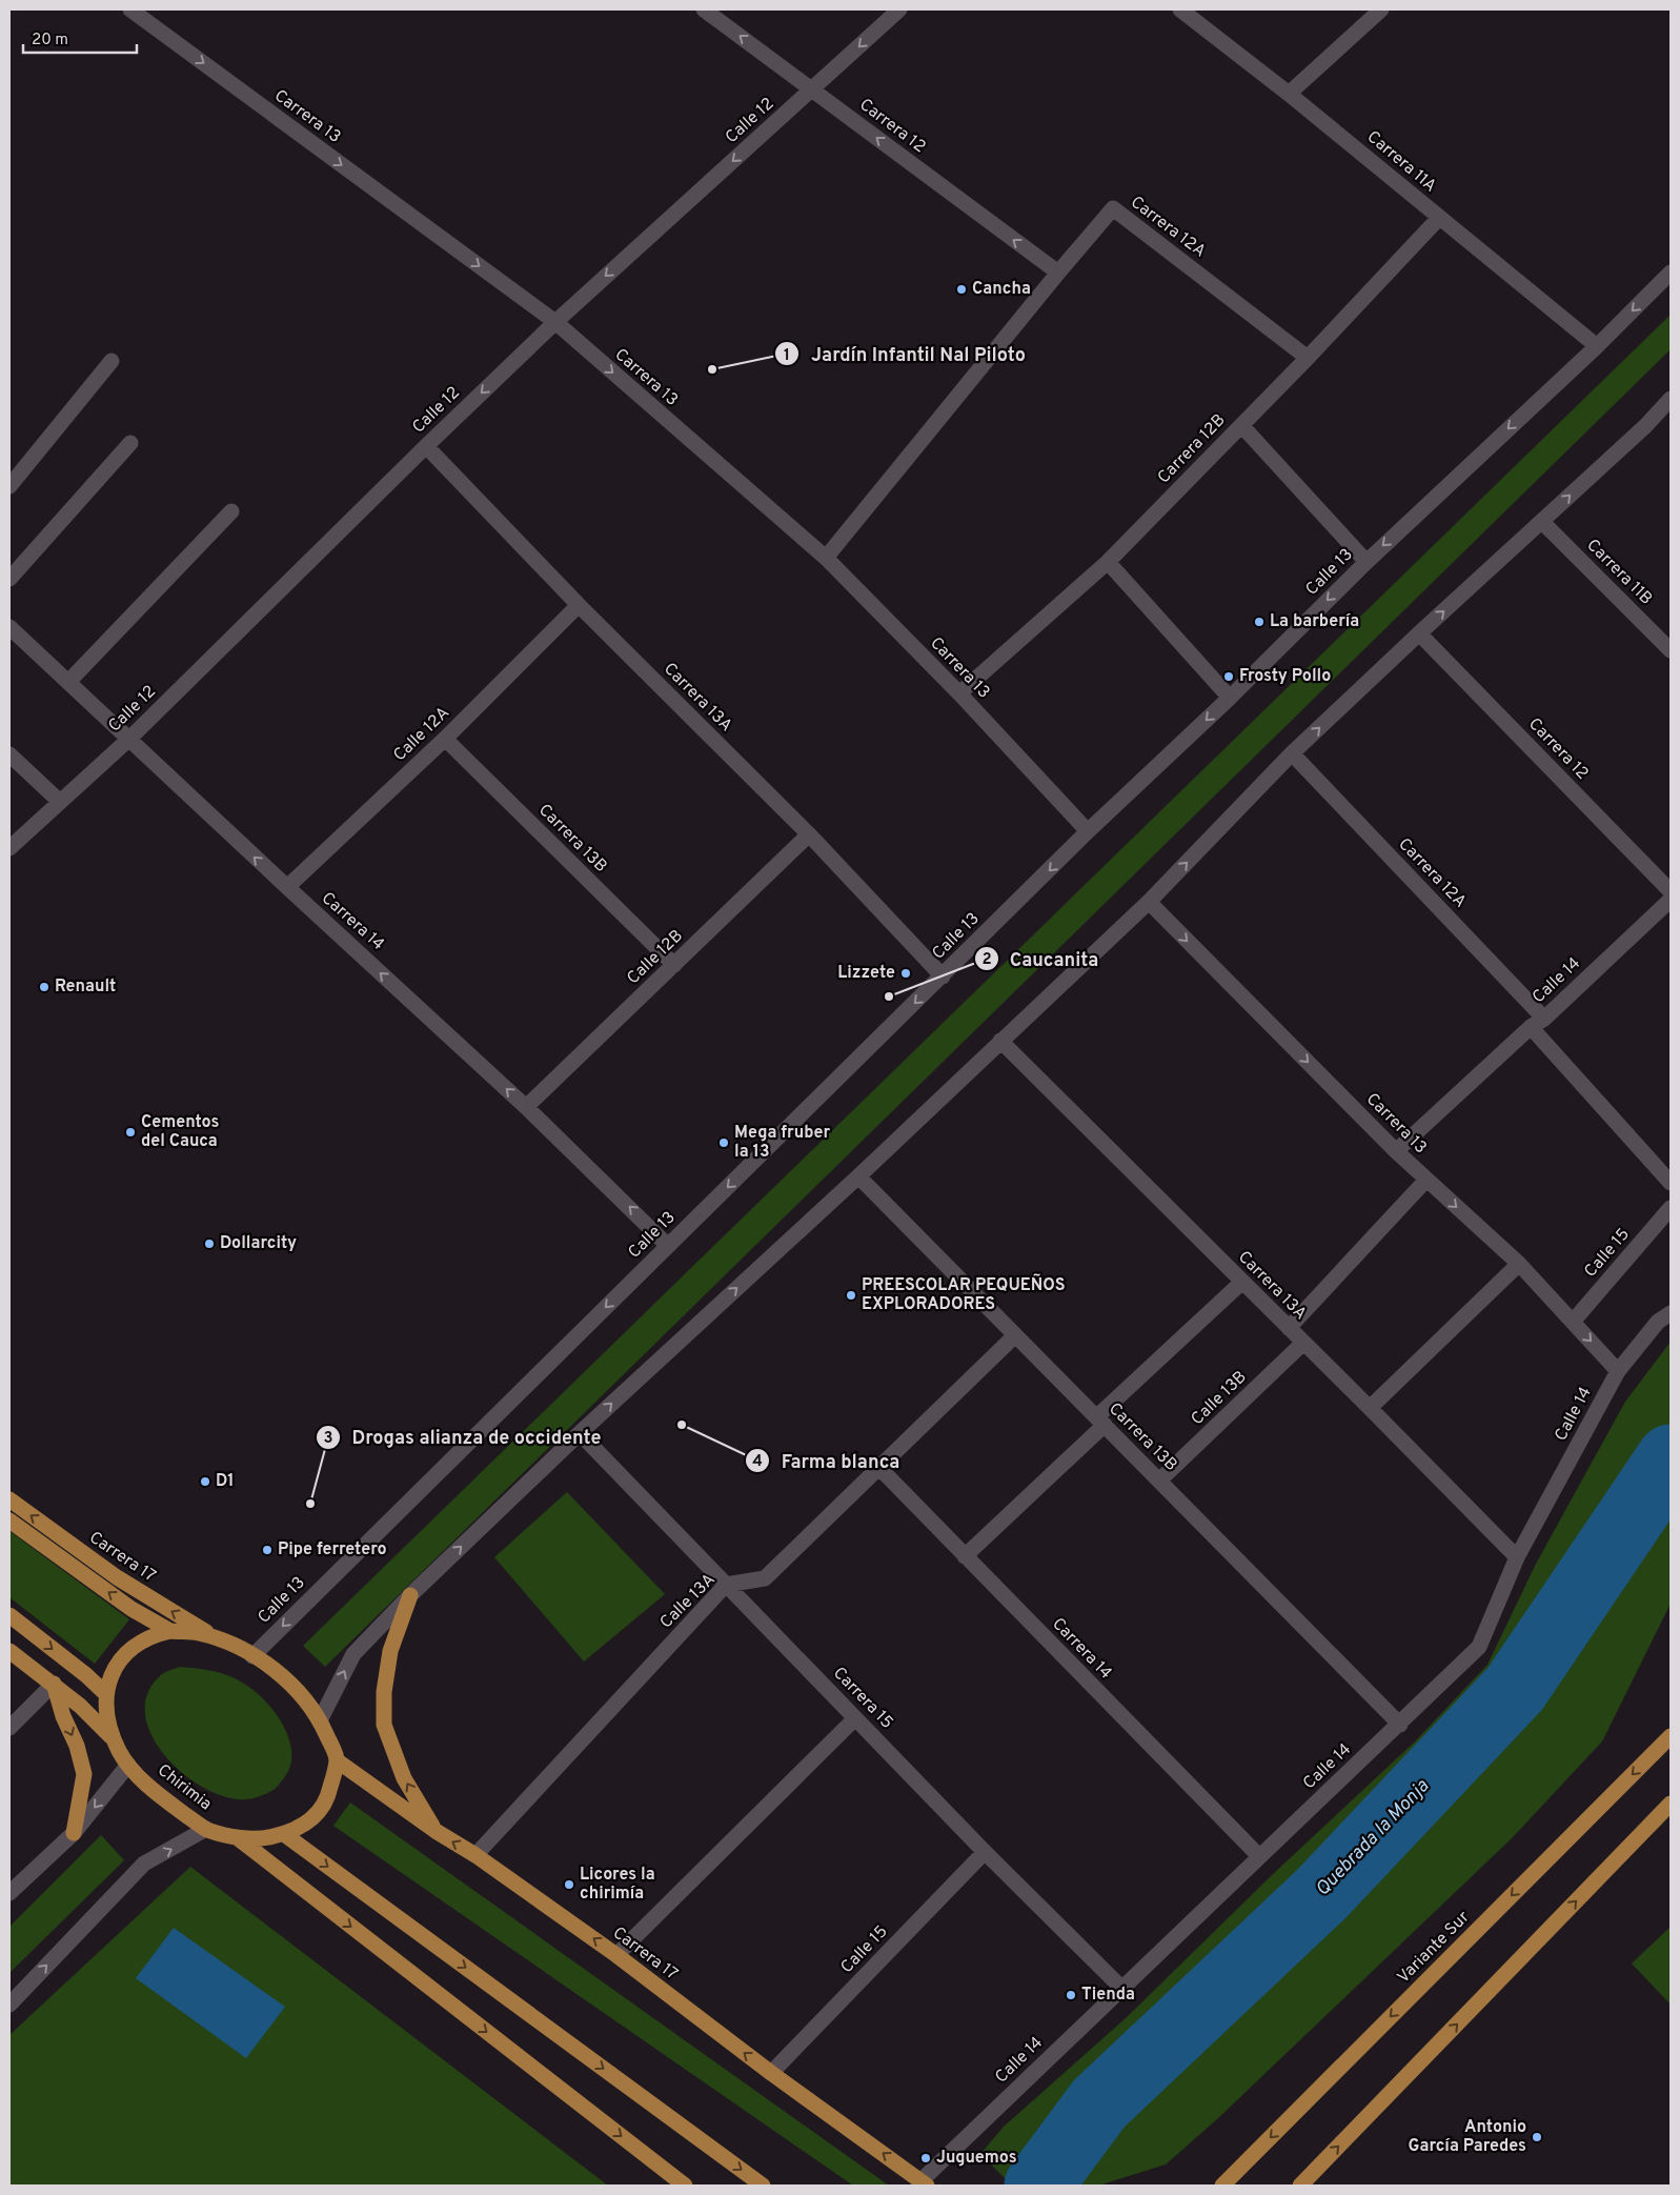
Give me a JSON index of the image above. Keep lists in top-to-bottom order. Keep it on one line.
{"streets":{"main road":["Carrera 17","Chirimia","Variante Sur"],"street":["Carrera 13","Calle 12","Carrera 12","Carrera 11A","Carrera 12A","Carrera 12B","Calle 13","Carrera 11B","Carrera 13A","Calle 12A","Carrera 13B","Carrera 14","Calle 12B","Calle 14","Calle 15","Calle 13B","Calle 13A","Carrera 15"]},"crossings":[["Carrera 13","Calle 12"],["Carrera 13","Carrera 12A"],["Carrera 13","Carrera 12B"],["Carrera 13","Calle 13"],["Carrera 13","Calle 14"],["Carrera 13","Calle 15"],["Calle 12","Carrera 12"],["Calle 12","Carrera 13A"],["Calle 12","Carrera 14"],["Carrera 12","Carrera 12A"],["Carrera 12","Calle 14"],["Carrera 11A","Carrera 12B"],["Carrera 11A","Calle 13"],["Carrera 12A","Carrera 12B"],["Carrera 12A","Calle 14"],["Calle 13","Carrera 13A"],["Calle 13","Carrera 14"],["Calle 13","Chirimia"],["Carrera 13A","Calle 12A"],["Carrera 13A","Calle 12B"],["Carrera 13A","Calle 14"],["Carrera 13A","Calle 13B"],["Calle 12A","Carrera 13B"],["Calle 12A","Carrera 14"],["Carrera 13B","Calle 12B"],["Carrera 13B","Calle 14"],["Carrera 13B","Calle 13B"],["Carrera 13B","Calle 13A"],["Carrera 14","Calle 12B"],["Carrera 14","Calle 14"],["Carrera 14","Calle 13A"],["Calle 14","Carrera 17"],["Calle 14","Carrera 15"],["Calle 15","Carrera 17"],["Calle 15","Carrera 15"],["Carrera 17","Calle 13A"],["Carrera 17","Chirimia"],["Calle 13A","Carrera 15"]],"one_way":["Carrera 13","Calle 12","Carrera 12","Carrera 14"],"water":["Quebrada la Monja"],"places":["Cancha","Jardín Infantil Nal Piloto","La barbería","Frosty Pollo","Lizzete","Renault","Caucanita","Cementos del Cauca","Mega fruber la 13","Dollarcity","PREESCOLAR PEQUEÑOS EXPLORADORES","Farma blanca","D1","Drogas alianza de occidente","Pipe ferretero","Licores la chirimía","Tienda","Antonio García Paredes","Juguemos"],"scale_bar":"20 m"}
